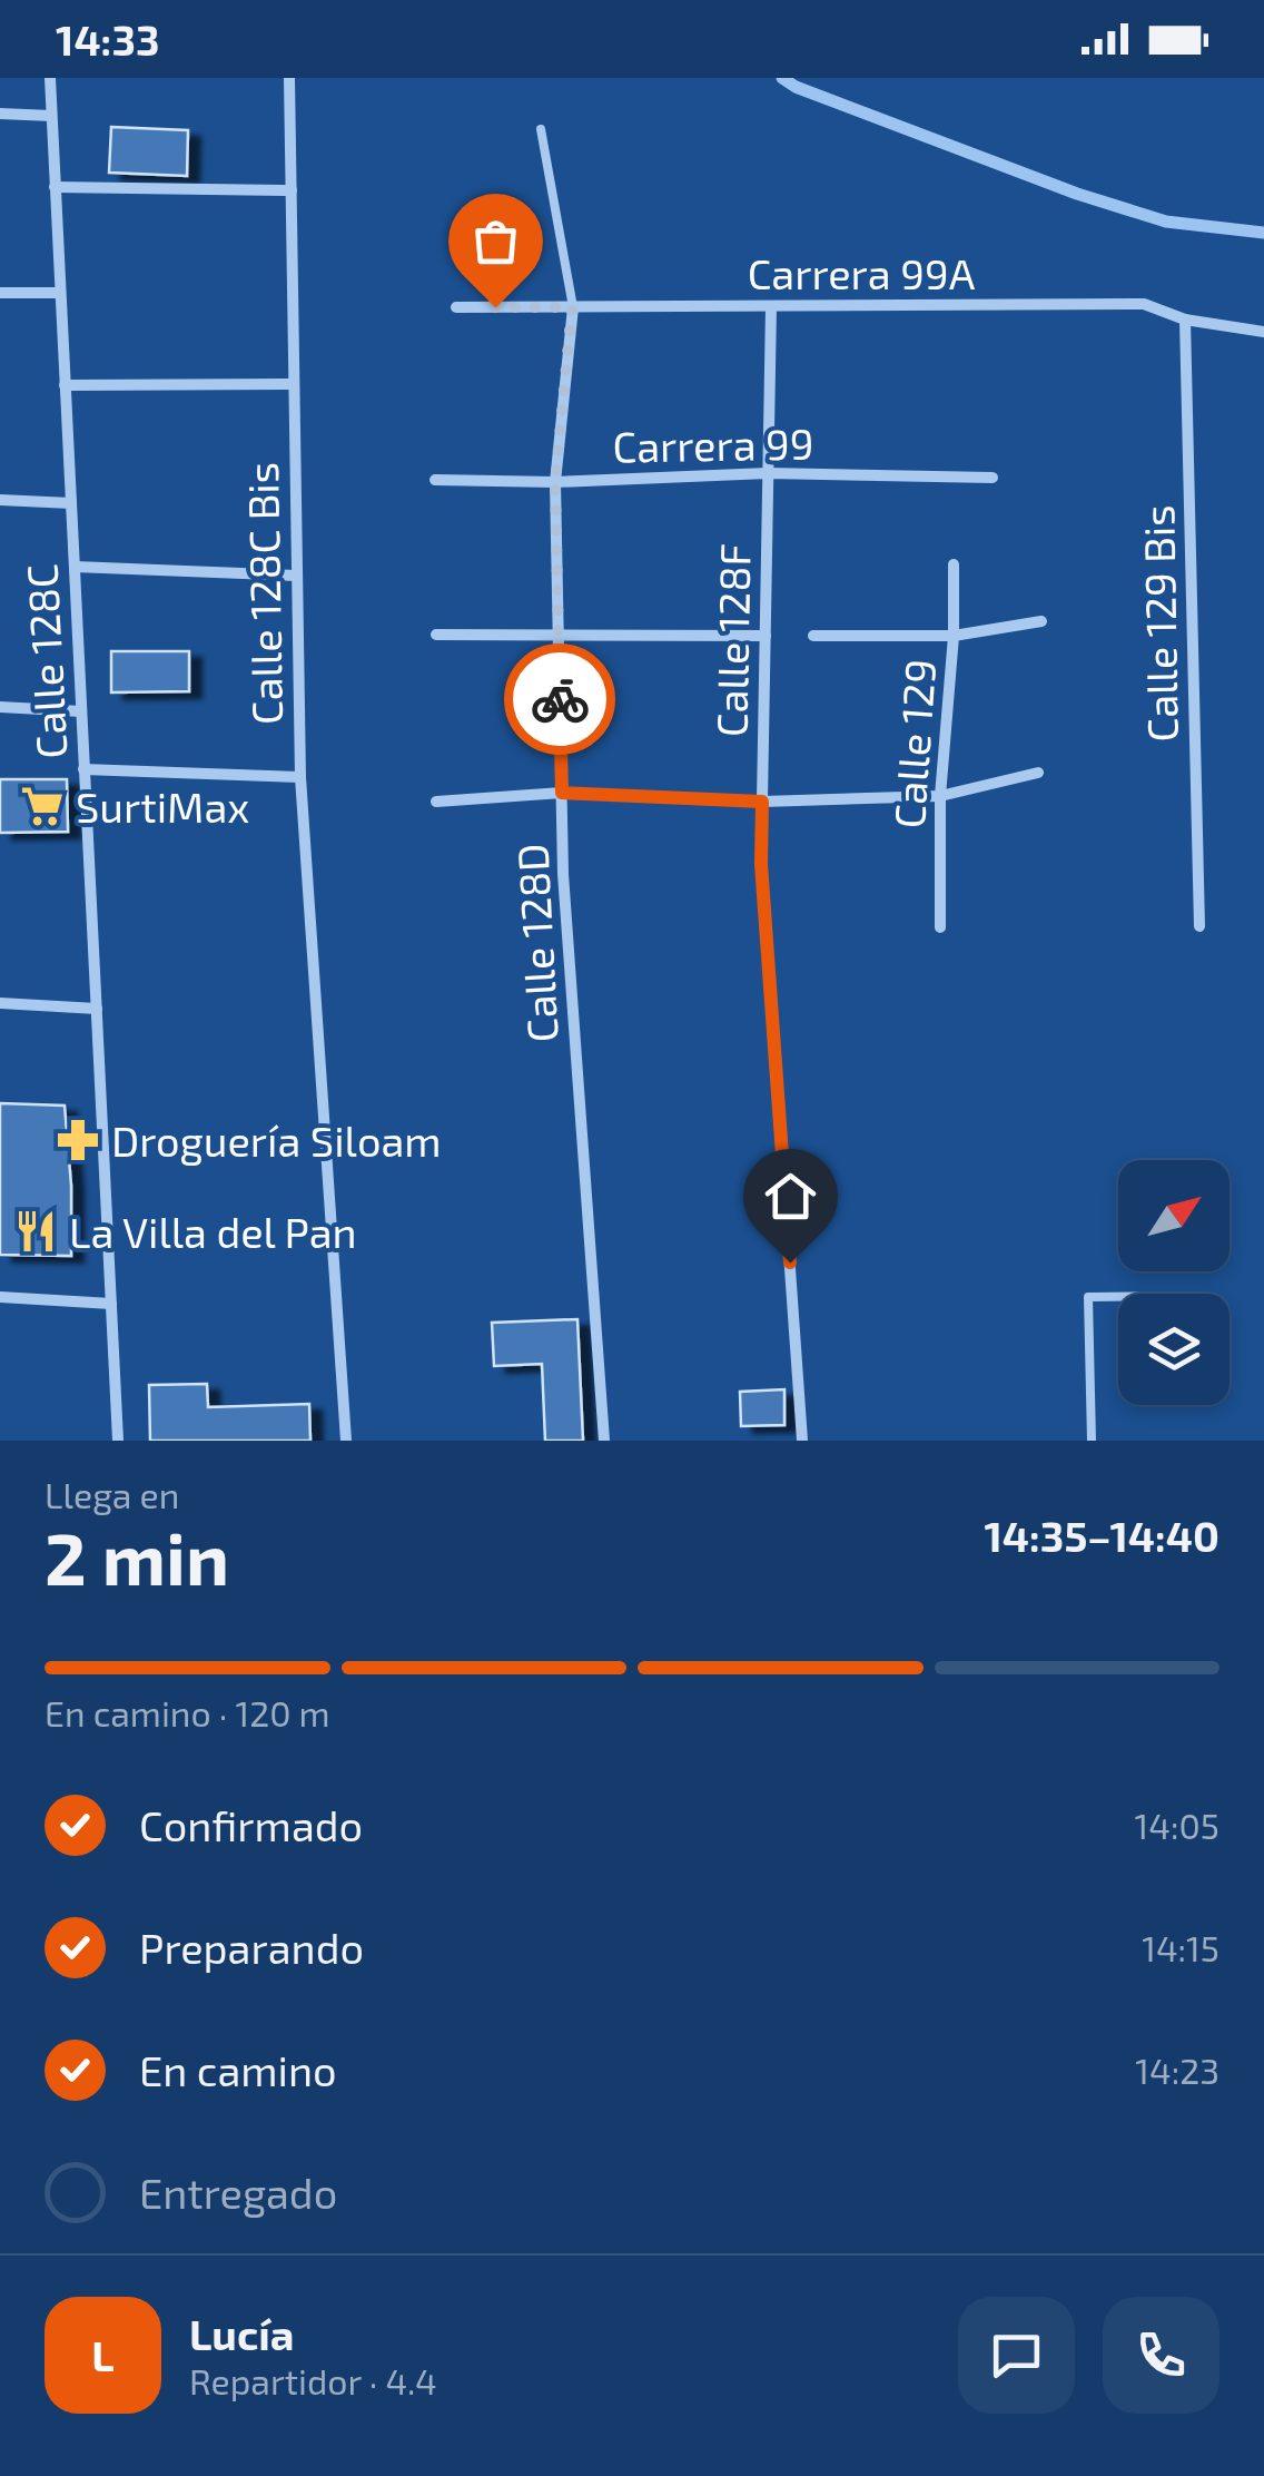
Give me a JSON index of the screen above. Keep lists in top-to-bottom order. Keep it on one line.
{"streets":{"street":["Carrera 99A","Carrera 99","Calle 128C Bis","Calle 129 Bis","Calle 128F","Calle 128C","Calle 129","Calle 128D"]},"crossings":[["Carrera 99A","Calle 129 Bis"],["Carrera 99A","Calle 128F"],["Carrera 99A","Calle 128D"],["Carrera 99","Calle 128F"],["Carrera 99","Calle 128D"]],"places":{"supermarket":["SurtiMax"],"pharmacy":["Droguería Siloam"],"restaurant":["La Villa del Pan"]},"north":"top right","page":{"status":"14:33","heading":["2 min","Llega en","14:35–14:40"],"panel":["Lucía","Repartidor · 4.4"],"bar":"En camino · 120 m","list":[["Confirmado","14:05"],["Preparando","14:15"],["En camino","14:23"],"Entregado"],"round":"L"}}
